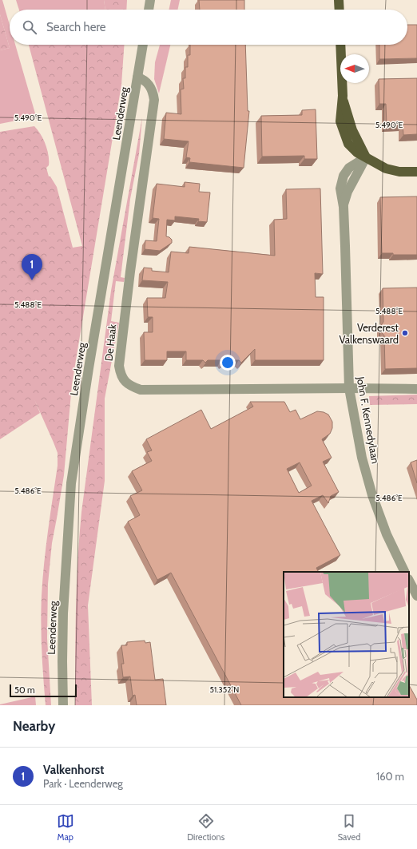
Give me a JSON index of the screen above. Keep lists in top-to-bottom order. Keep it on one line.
{"streets":{"street":["Leenderweg","De Haak","John F. Kennedylaan"]},"crossings":[["Leenderweg","De Haak"],["De Haak","John F. Kennedylaan"]],"places":["Verderest Valkenswaard"],"scale_bar":"50 m","north":"left","page":{"search":"Search here","pins":"1","scale":"50 m","heading":"Nearby","list":[{"mark":"1","name":"Valkenhorst","note":"Park · Leenderweg","value":"160 m"}],"nav":["Map","Directions","Saved"]},"coordinates":["5.490°E","5.488°E","5.486°E","51.352°N"]}
